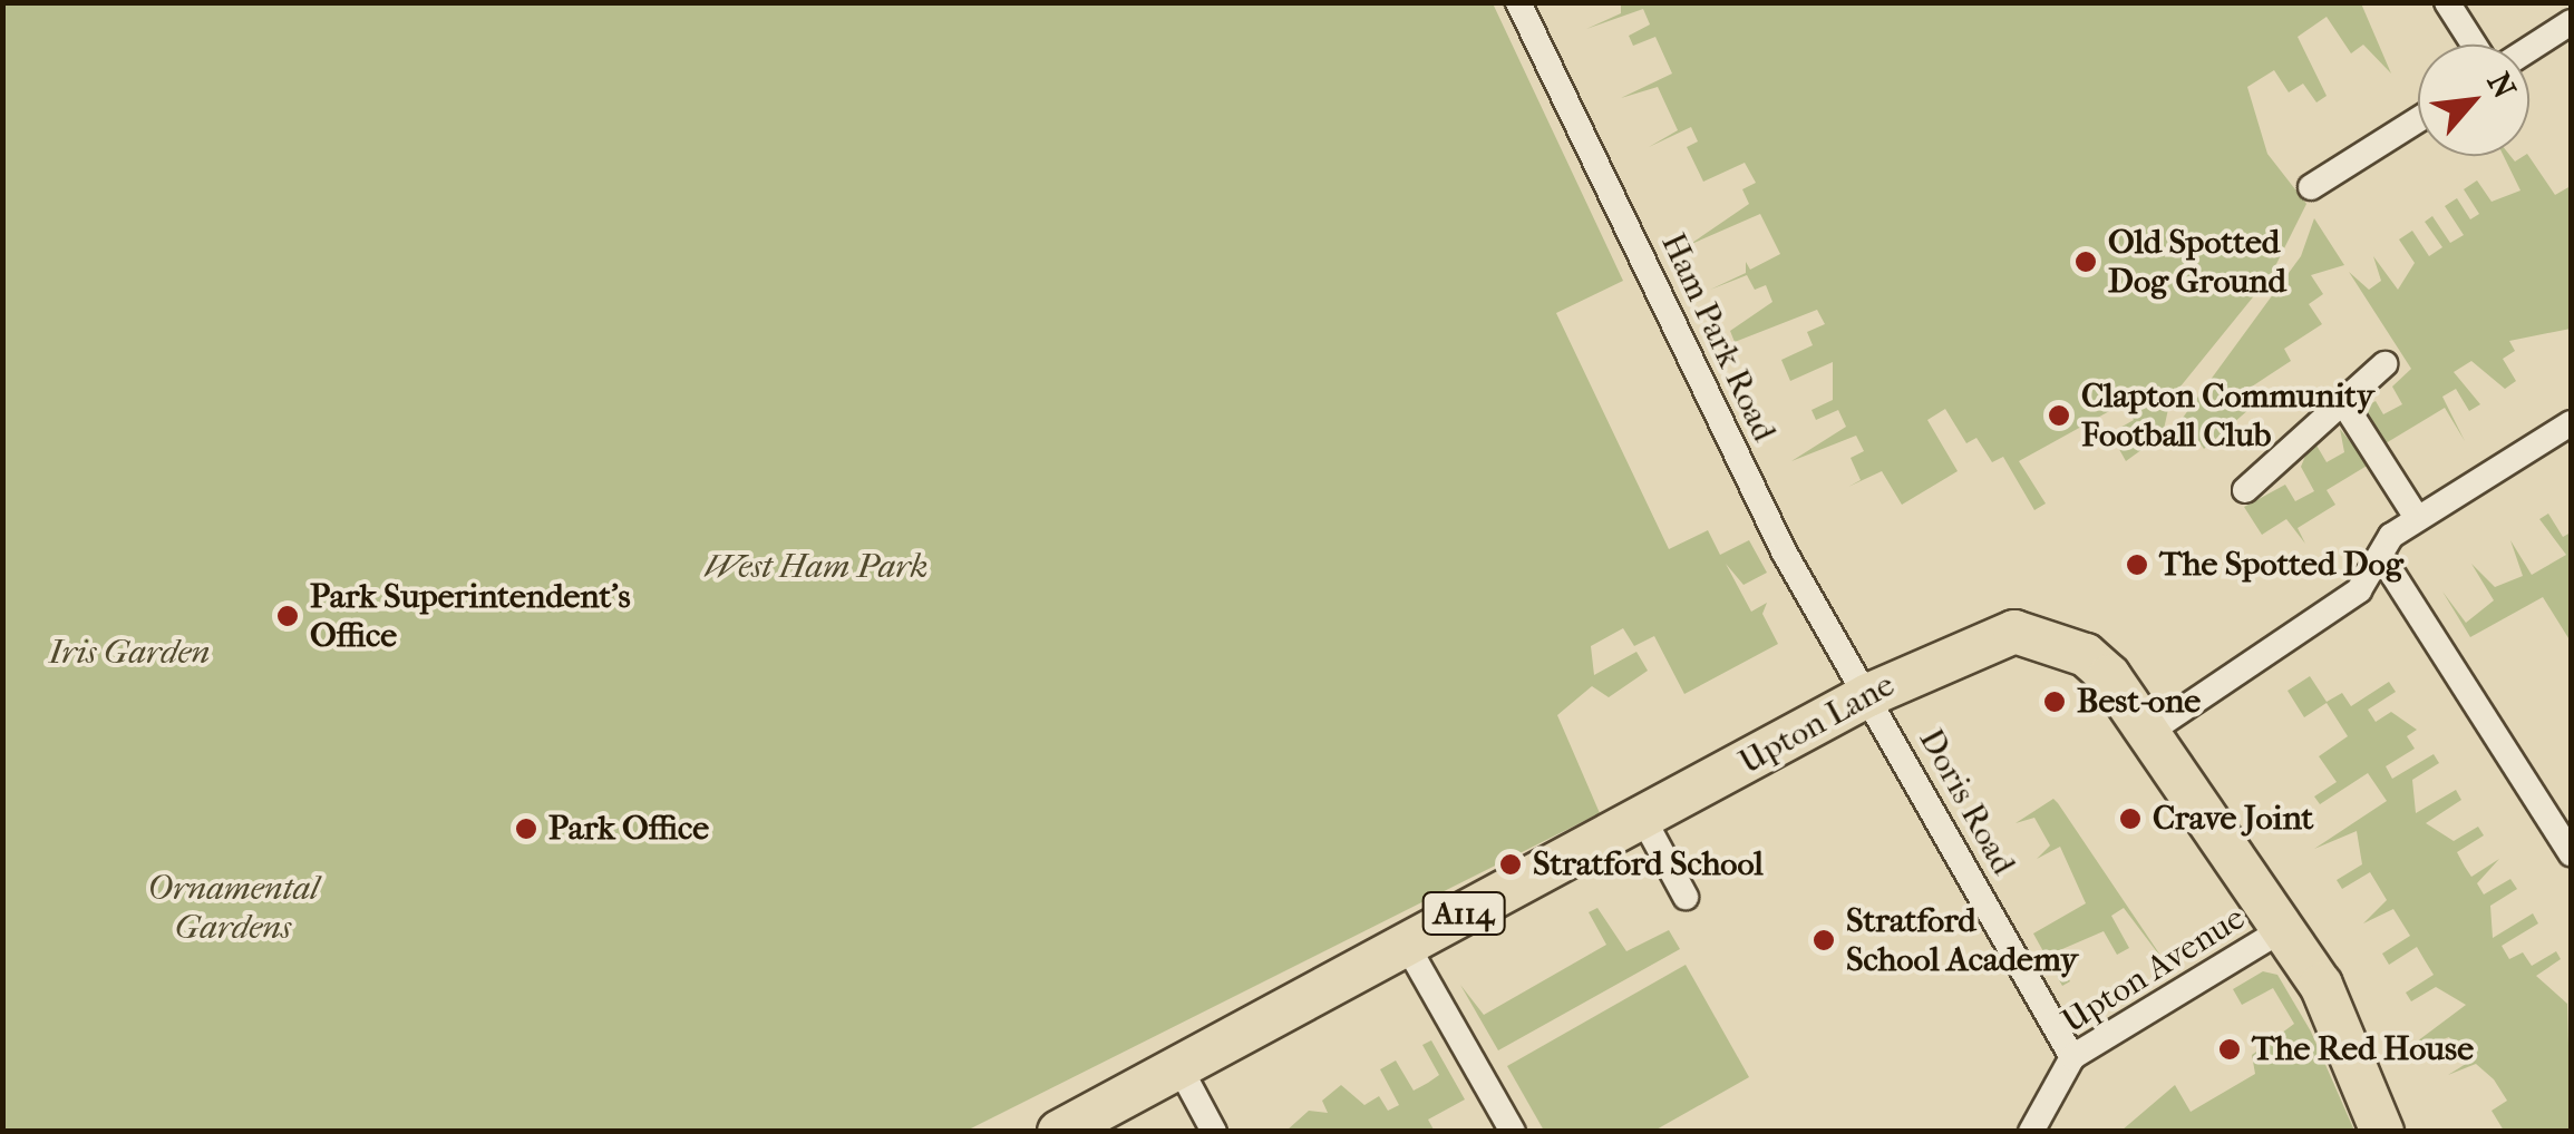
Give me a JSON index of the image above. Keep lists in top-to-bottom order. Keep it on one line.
{"streets":{"main road":["Upton Lane","A114"],"street":["Ham Park Road","Doris Road","Upton Avenue"]},"crossings":[["Ham Park Road","Upton Lane"],["Ham Park Road","Doris Road"],["Upton Lane","Doris Road"],["Upton Lane","Upton Avenue"],["Doris Road","Upton Avenue"]],"parks":["West Ham Park","Iris Garden","Ornamental Gardens"],"places":["Old Spotted Dog Ground","Clapton Community Football Club","The Spotted Dog","Park Superintendent's Office","Best-one","Crave Joint","Park Office","Stratford School","Stratford School Academy","The Red House"],"north":"top right"}
